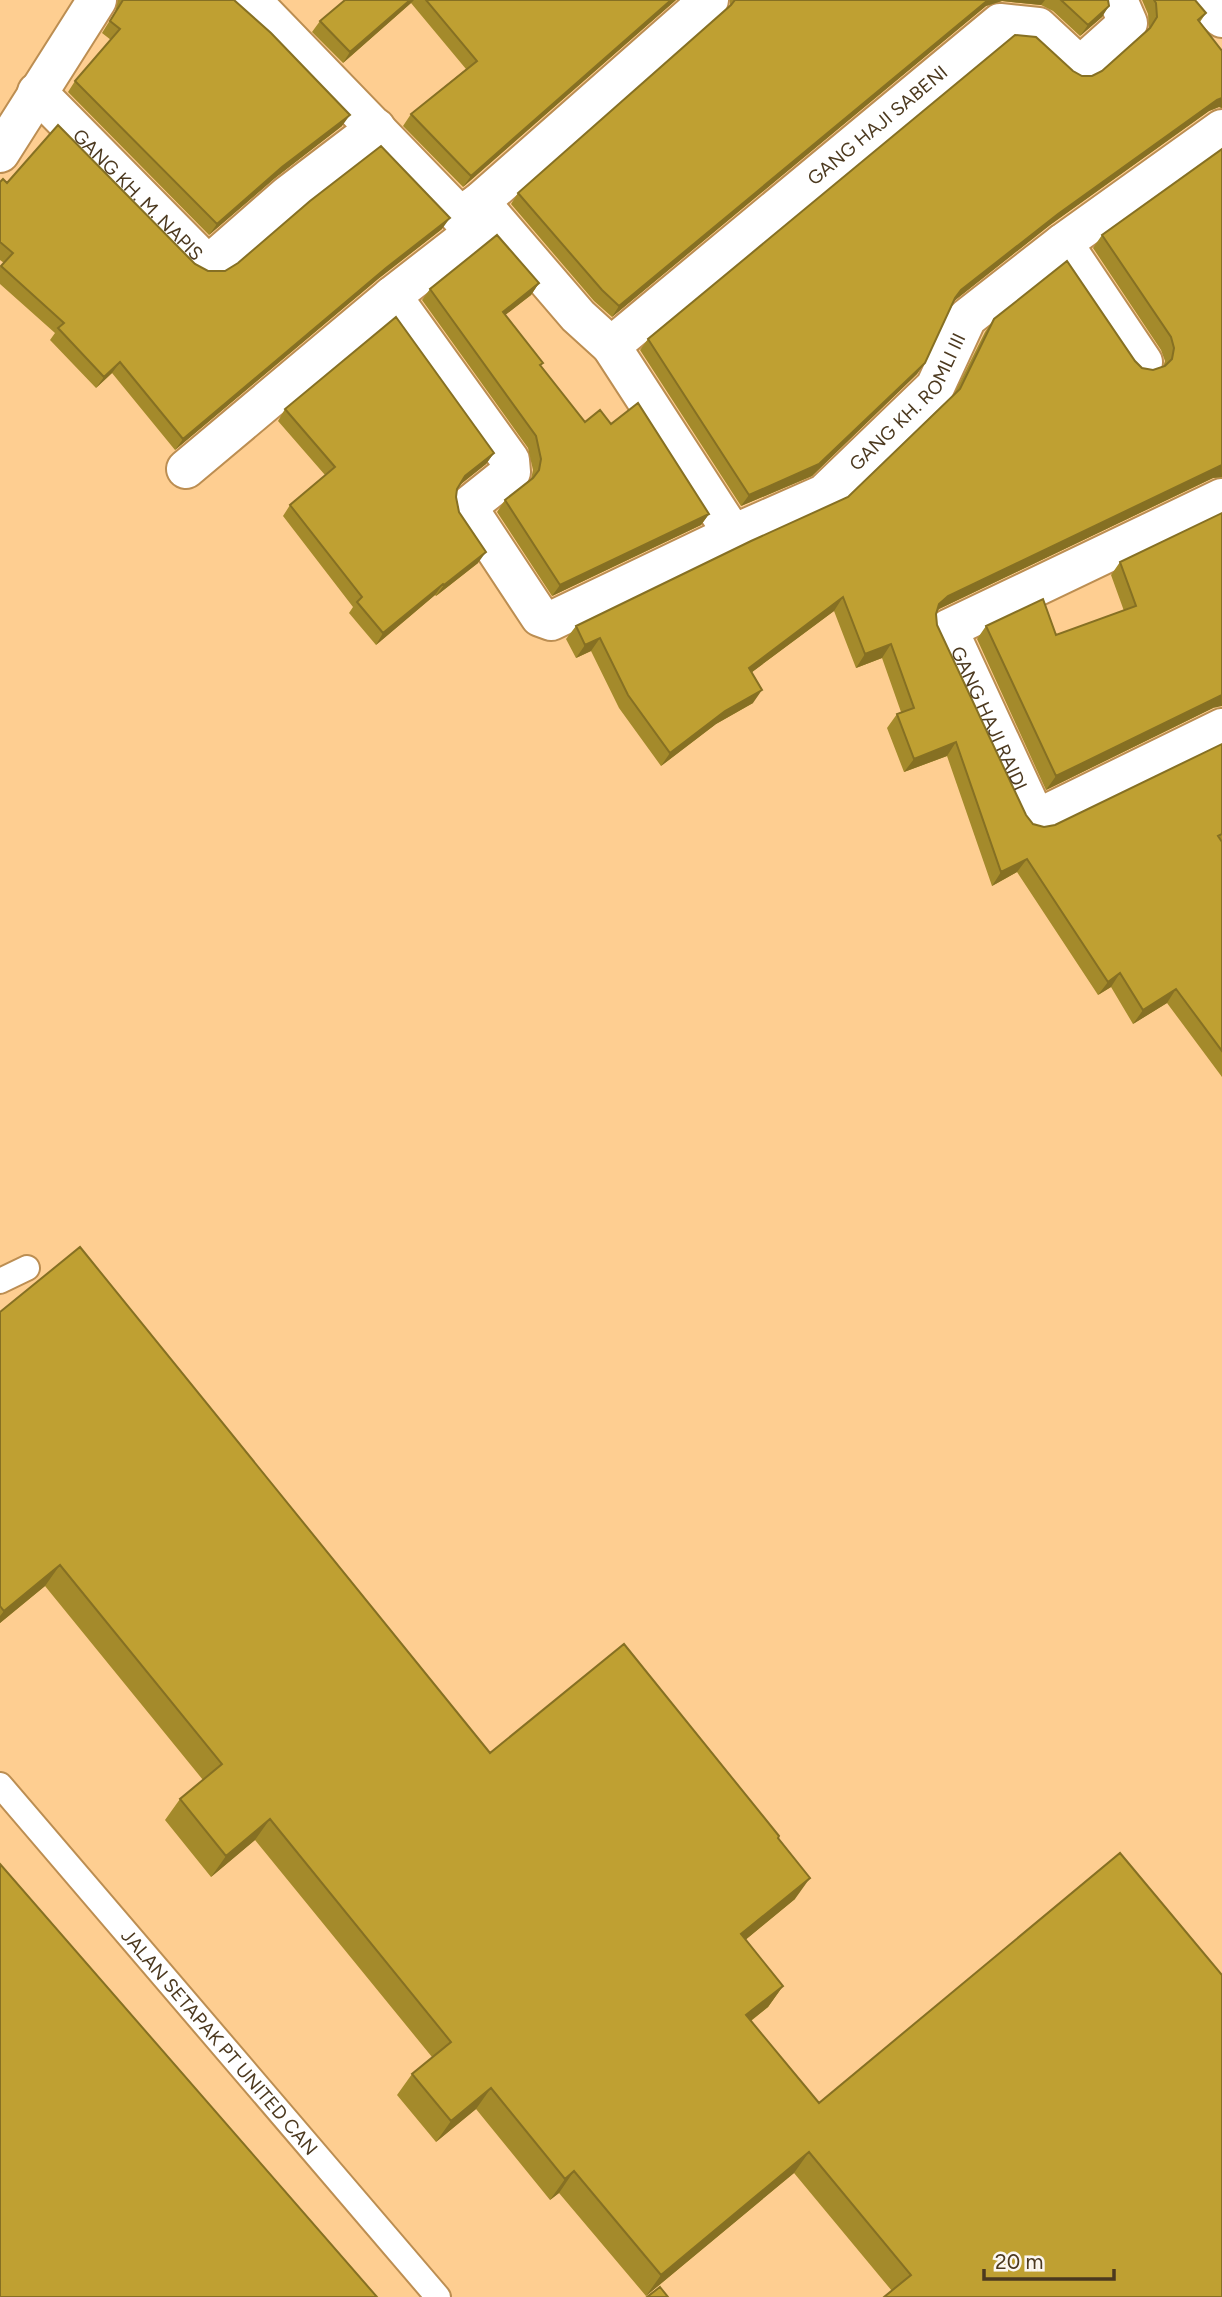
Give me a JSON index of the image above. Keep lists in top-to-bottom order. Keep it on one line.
{"streets":{"street":["GANG HAJI SABENI","GANG KH. M. NAPIS","GANG KH. ROMLI III","GANG HAJI RAIDI"],"lane":["JALAN SETAPAK PT UNITED CAN"]},"scale_bar":"20 m"}
